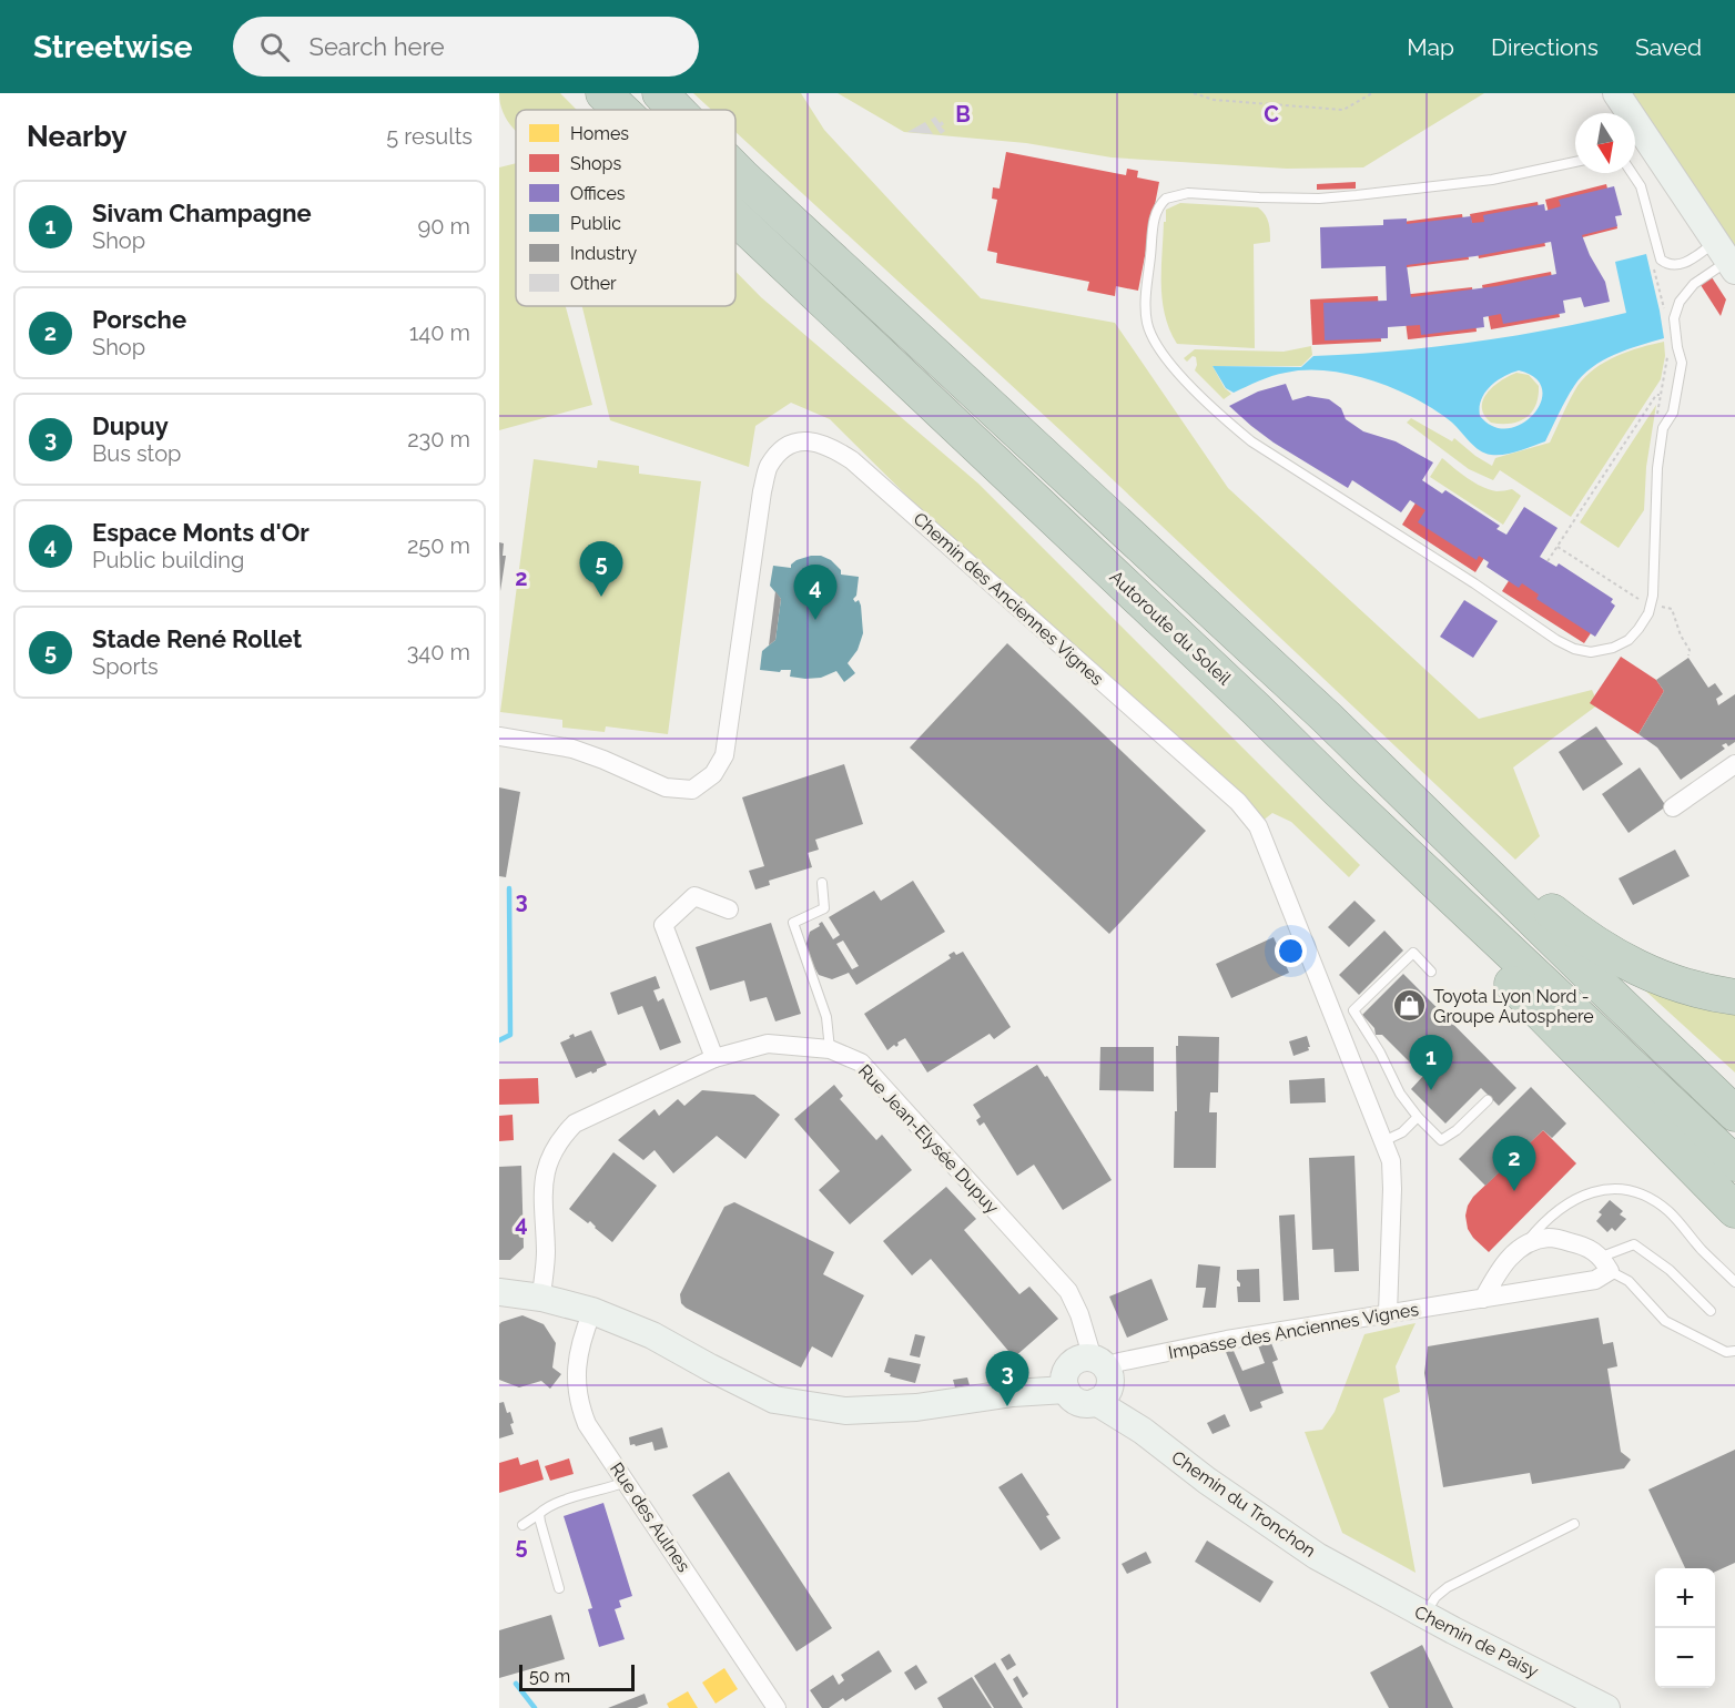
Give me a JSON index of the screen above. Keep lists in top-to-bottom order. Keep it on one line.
{"streets":{"highway":["Autoroute du Soleil"],"street":["Chemin des Anciennes Vignes","Rue Jean-Elysée Dupuy","Impasse des Anciennes Vignes","Chemin du Tronchon","Rue des Aulnes","Chemin de Paisy"]},"crossings":[["Chemin des Anciennes Vignes","Impasse des Anciennes Vignes"],["Rue Jean-Elysée Dupuy","Impasse des Anciennes Vignes"],["Rue Jean-Elysée Dupuy","Chemin du Tronchon"],["Impasse des Anciennes Vignes","Chemin du Tronchon"],["Chemin du Tronchon","Chemin de Paisy"]],"places":{"shop":["Toyota Lyon Nord - Groupe Autosphere"]},"legend":["Homes","Shops","Offices","Public","Industry","Other"],"scale_bar":"50 m","north":"bottom","page":{"header":"Streetwise","search":"Search here","nav":["Map","Directions","Saved"],"heading":["Nearby","5 results"],"list":[{"mark":"1","name":"Sivam Champagne","note":"Shop","value":"90 m"},{"mark":"2","name":"Porsche","note":"Shop","value":"140 m"},{"mark":"3","name":"Dupuy","note":"Bus stop","value":"230 m"},{"mark":"4","name":"Espace Monts d'Or","note":"Public building","value":"250 m"},{"mark":"5","name":"Stade René Rollet","note":"Sports","value":"340 m"}],"pins":["5","4","1","2","3"],"map_buttons":["+","−"],"scale":"50 m"},"grid":{"columns":["B","C"],"rows":["2","3","4","5"]}}
